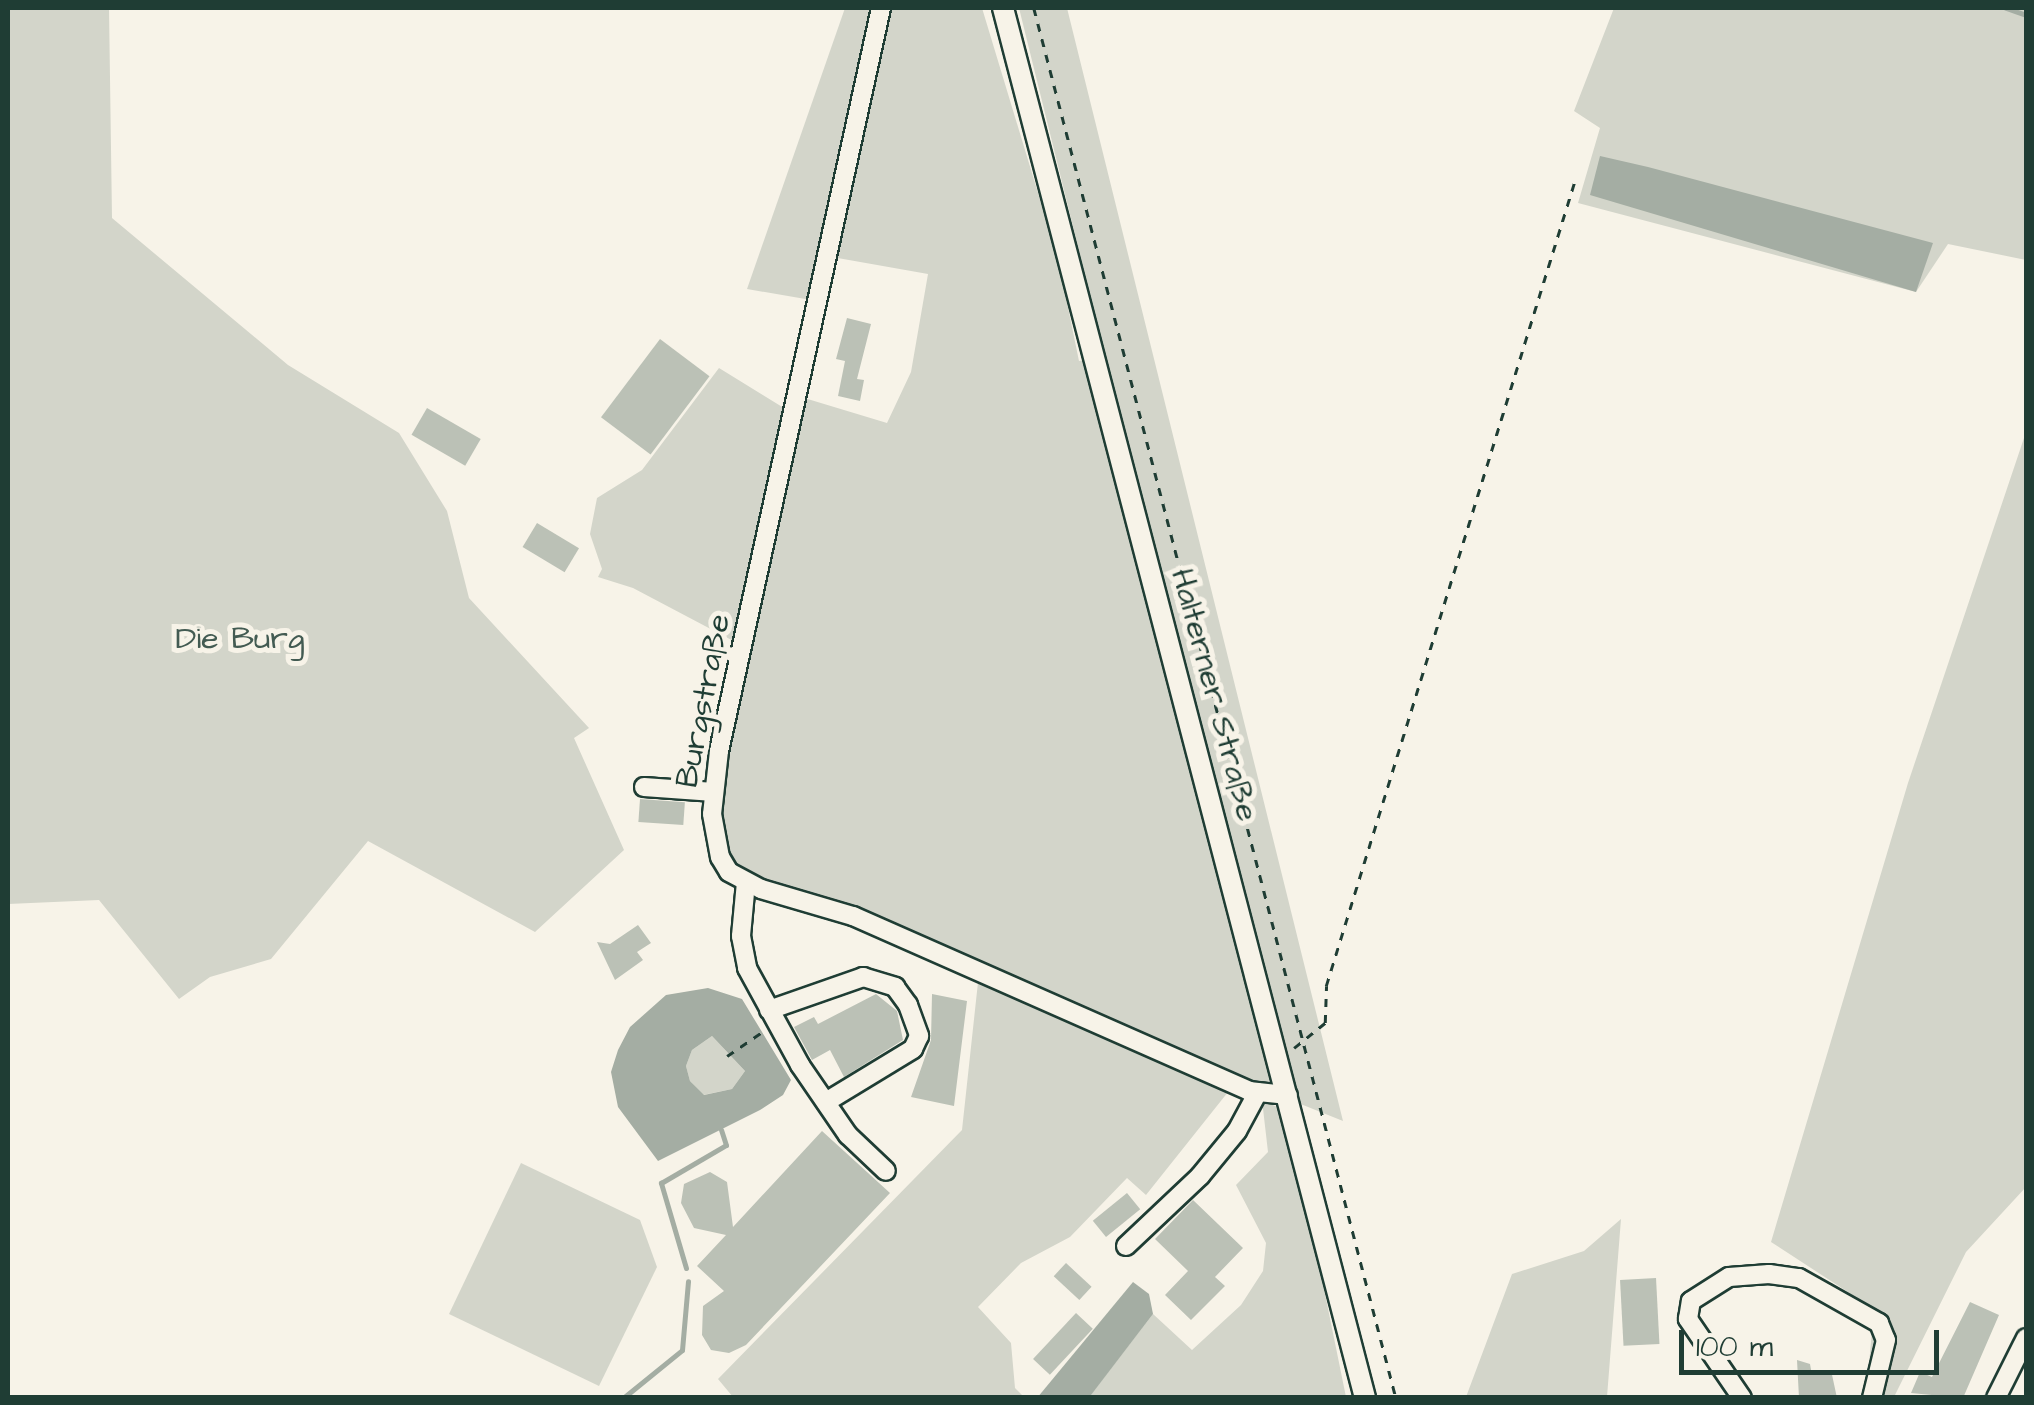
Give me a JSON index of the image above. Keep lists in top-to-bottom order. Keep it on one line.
{"streets":{"main road":["Halterner Straße"],"street":["Burgstraße"]},"parks":["Die Burg"],"scale_bar":"100 m"}
